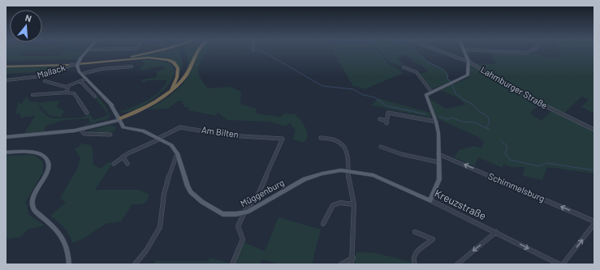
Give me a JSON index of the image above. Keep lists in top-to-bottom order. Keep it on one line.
{"streets":{"main road":["Müggenburg","Kreuzstraße"],"street":["Mallack","Lahmburger Straße","Am Bilten","Schimmelsburg"]},"crossings":[["Mallack","Müggenburg"],["Am Bilten","Müggenburg"],["Müggenburg","Kreuzstraße"]],"one_way":["Schimmelsburg"],"north":"top"}
